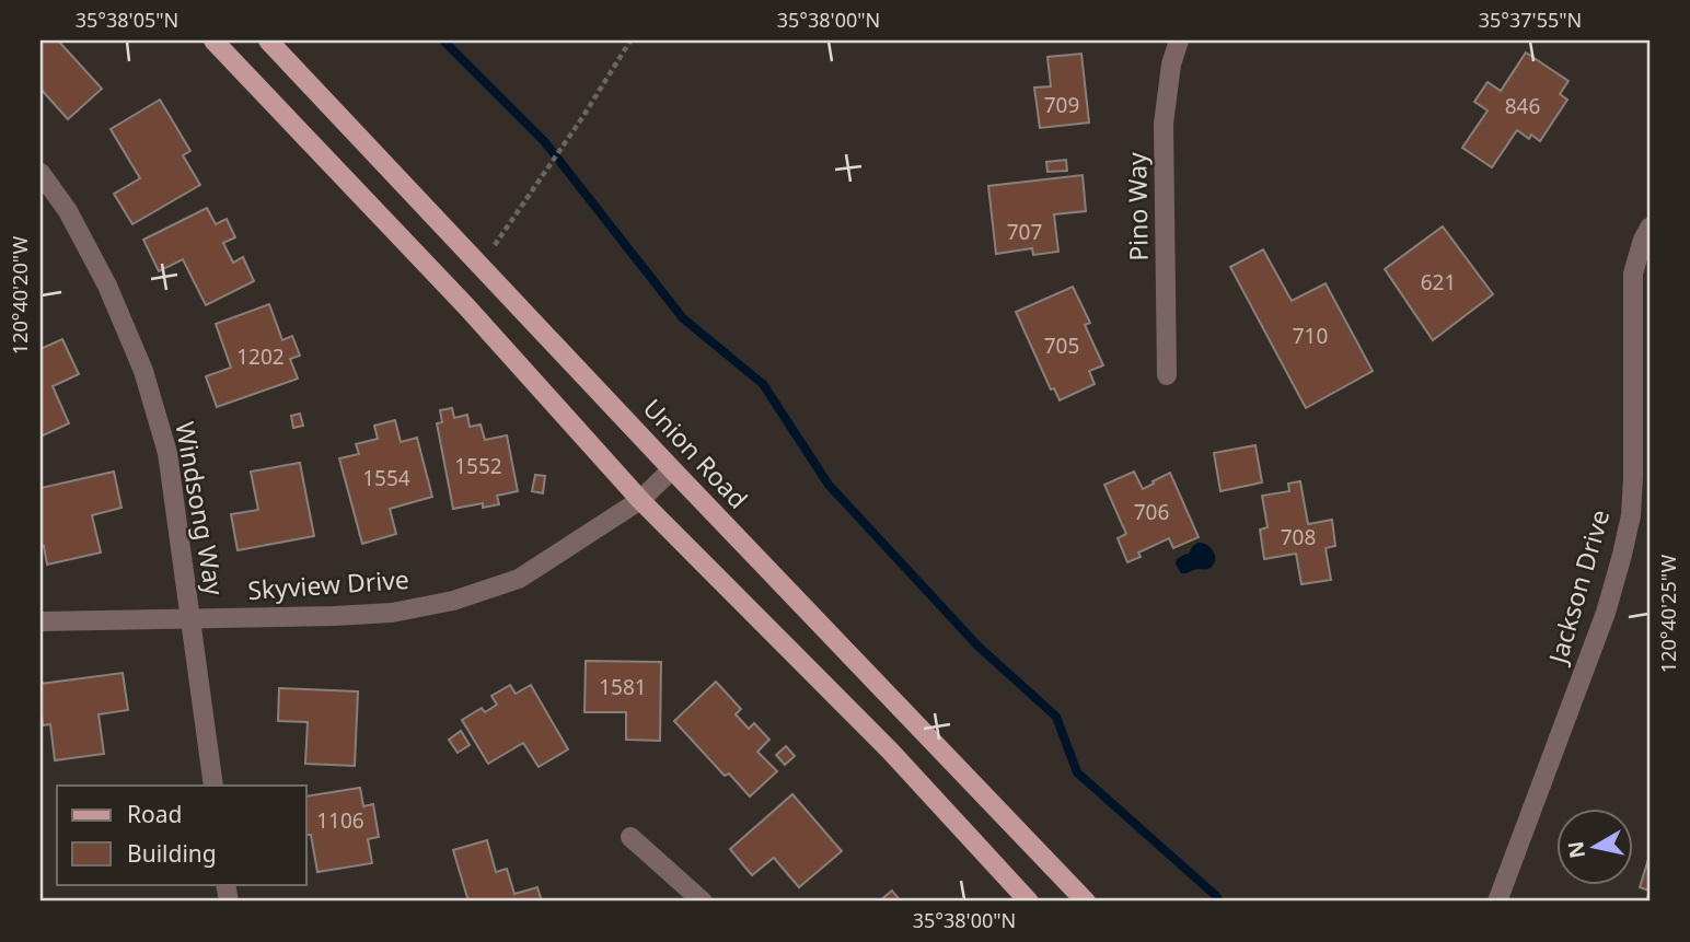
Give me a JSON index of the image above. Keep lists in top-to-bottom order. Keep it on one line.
{"streets":{"main road":["Union Road"],"street":["Pino Way","Windsong Way","Skyview Drive","Jackson Drive"]},"crossings":[["Union Road","Skyview Drive"],["Windsong Way","Skyview Drive"]],"house_numbers":["709","846","707","621","710","705","1202","1552","1554","706","708","1581","1106"],"legend":["Road","Building"],"north":"left","coordinates":["35°38'05\"N","35°38'00\"N","35°37'55\"N","120°40'20\"W","120°40'25\"W"]}
